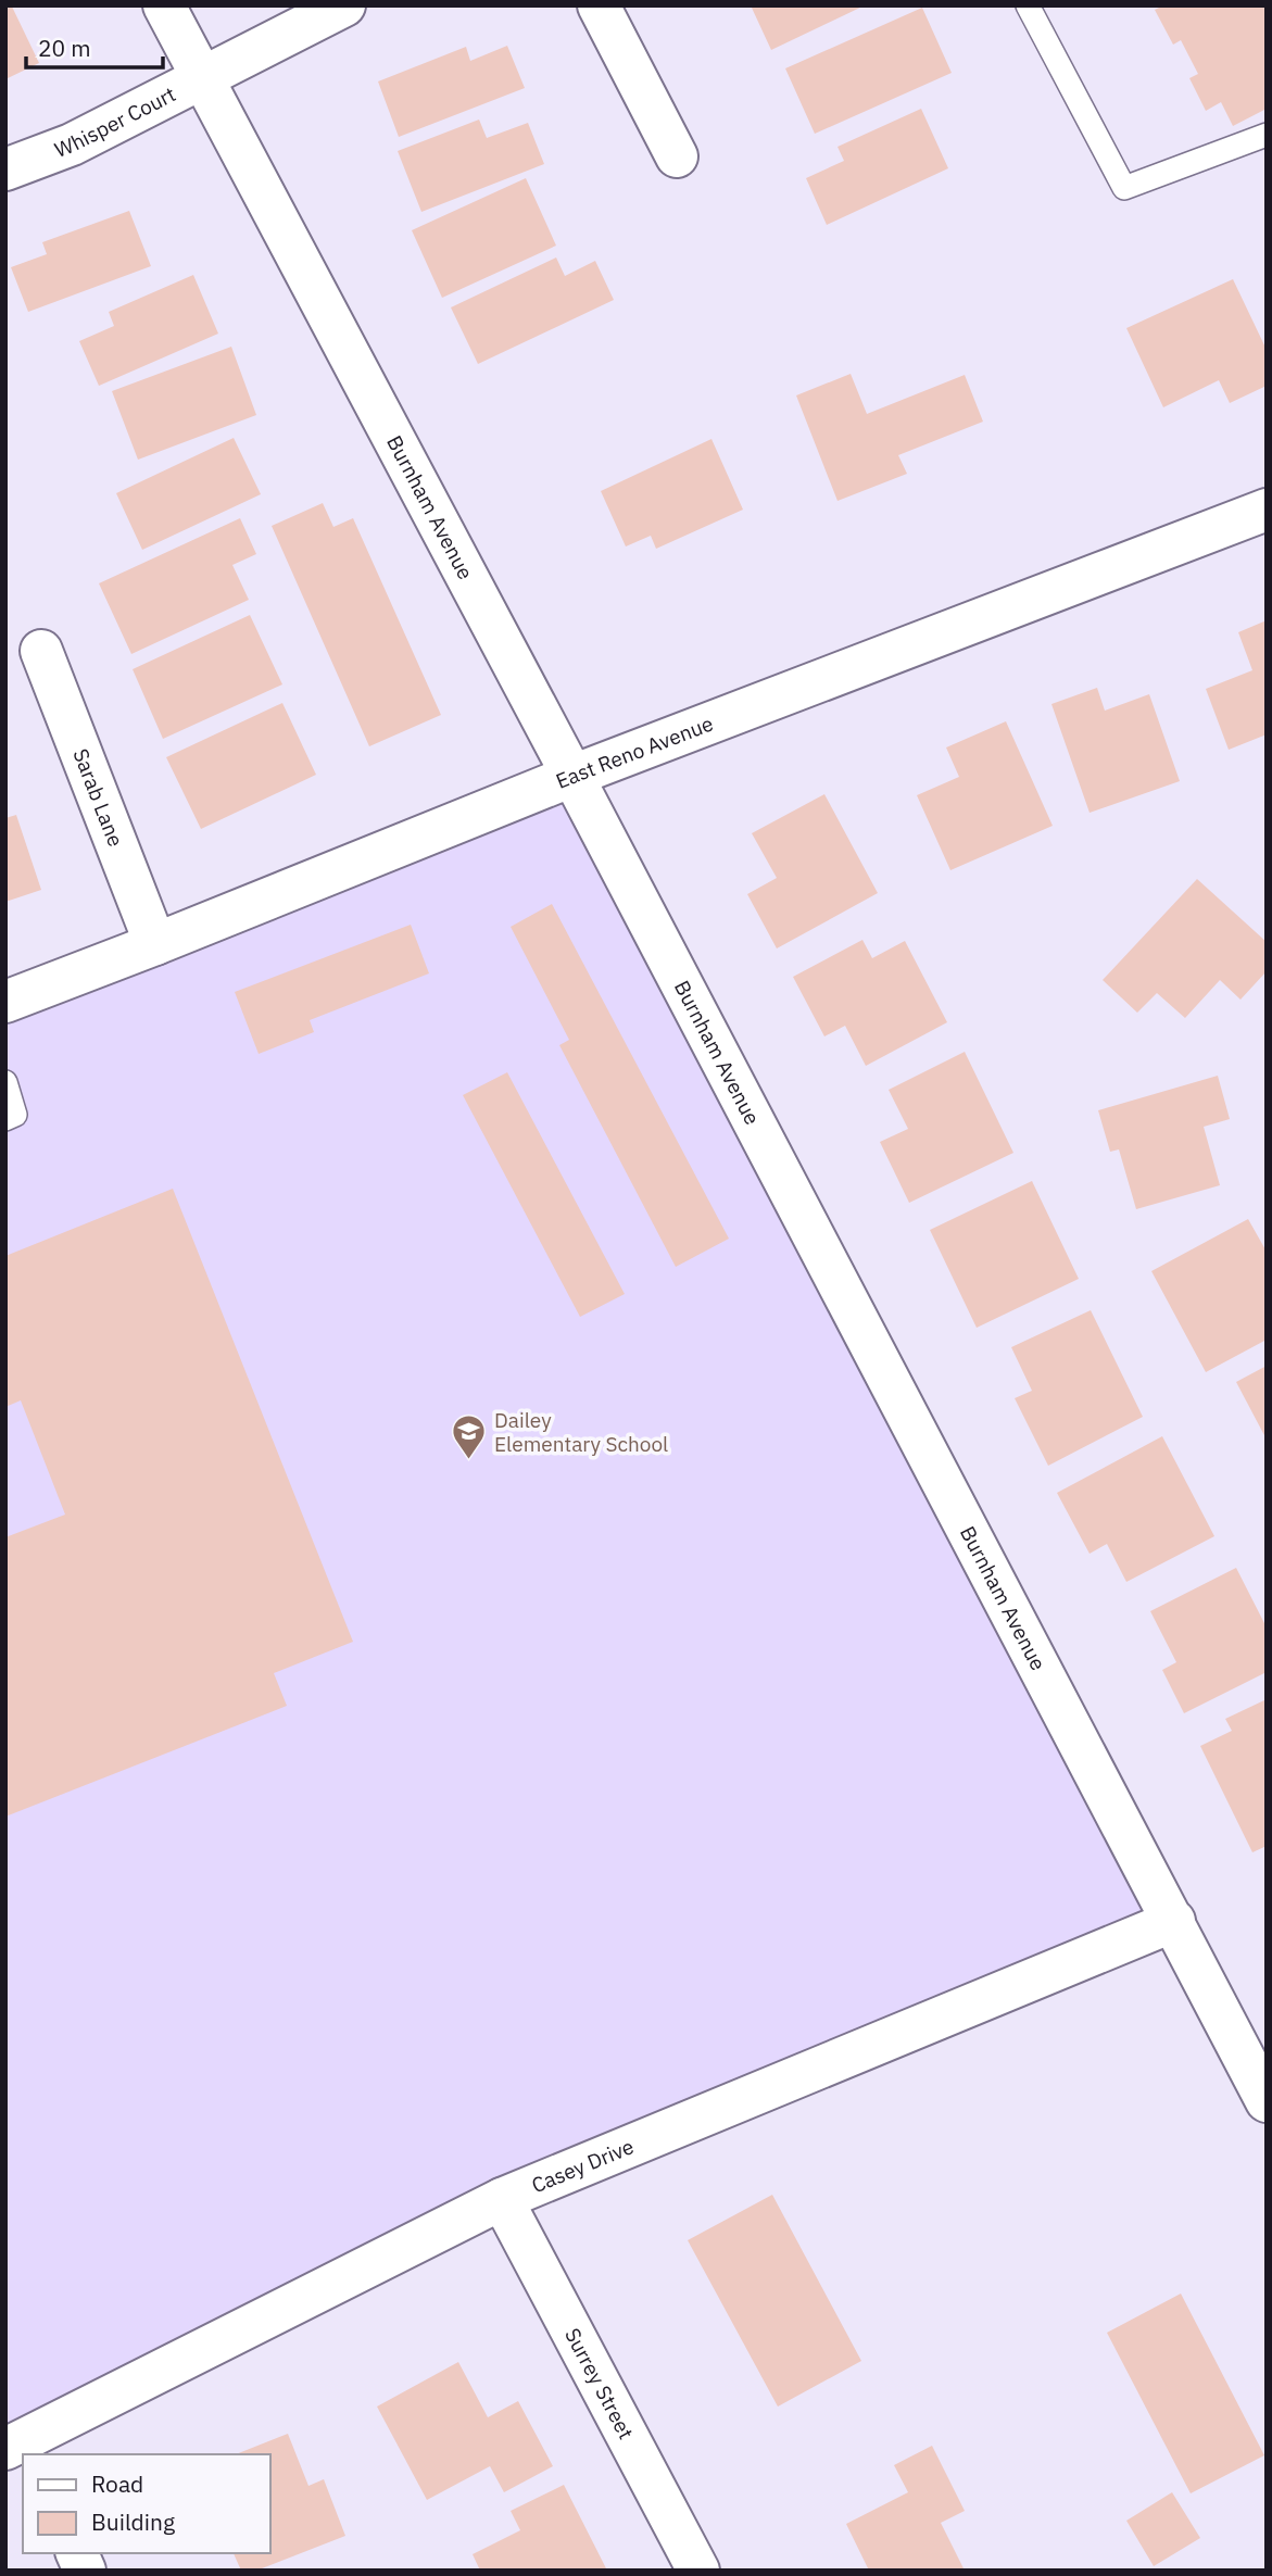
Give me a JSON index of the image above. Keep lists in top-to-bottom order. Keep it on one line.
{"streets":{"street":["Whisper Court","Burnham Avenue","East Reno Avenue","Sarab Lane","Casey Drive","Surrey Street"]},"crossings":[["Whisper Court","Burnham Avenue"],["Burnham Avenue","East Reno Avenue"],["Burnham Avenue","Casey Drive"],["East Reno Avenue","Sarab Lane"],["Casey Drive","Surrey Street"]],"places":{"school or university":["Dailey Elementary School"]},"legend":["Road","Building"],"scale_bar":"20 m"}
